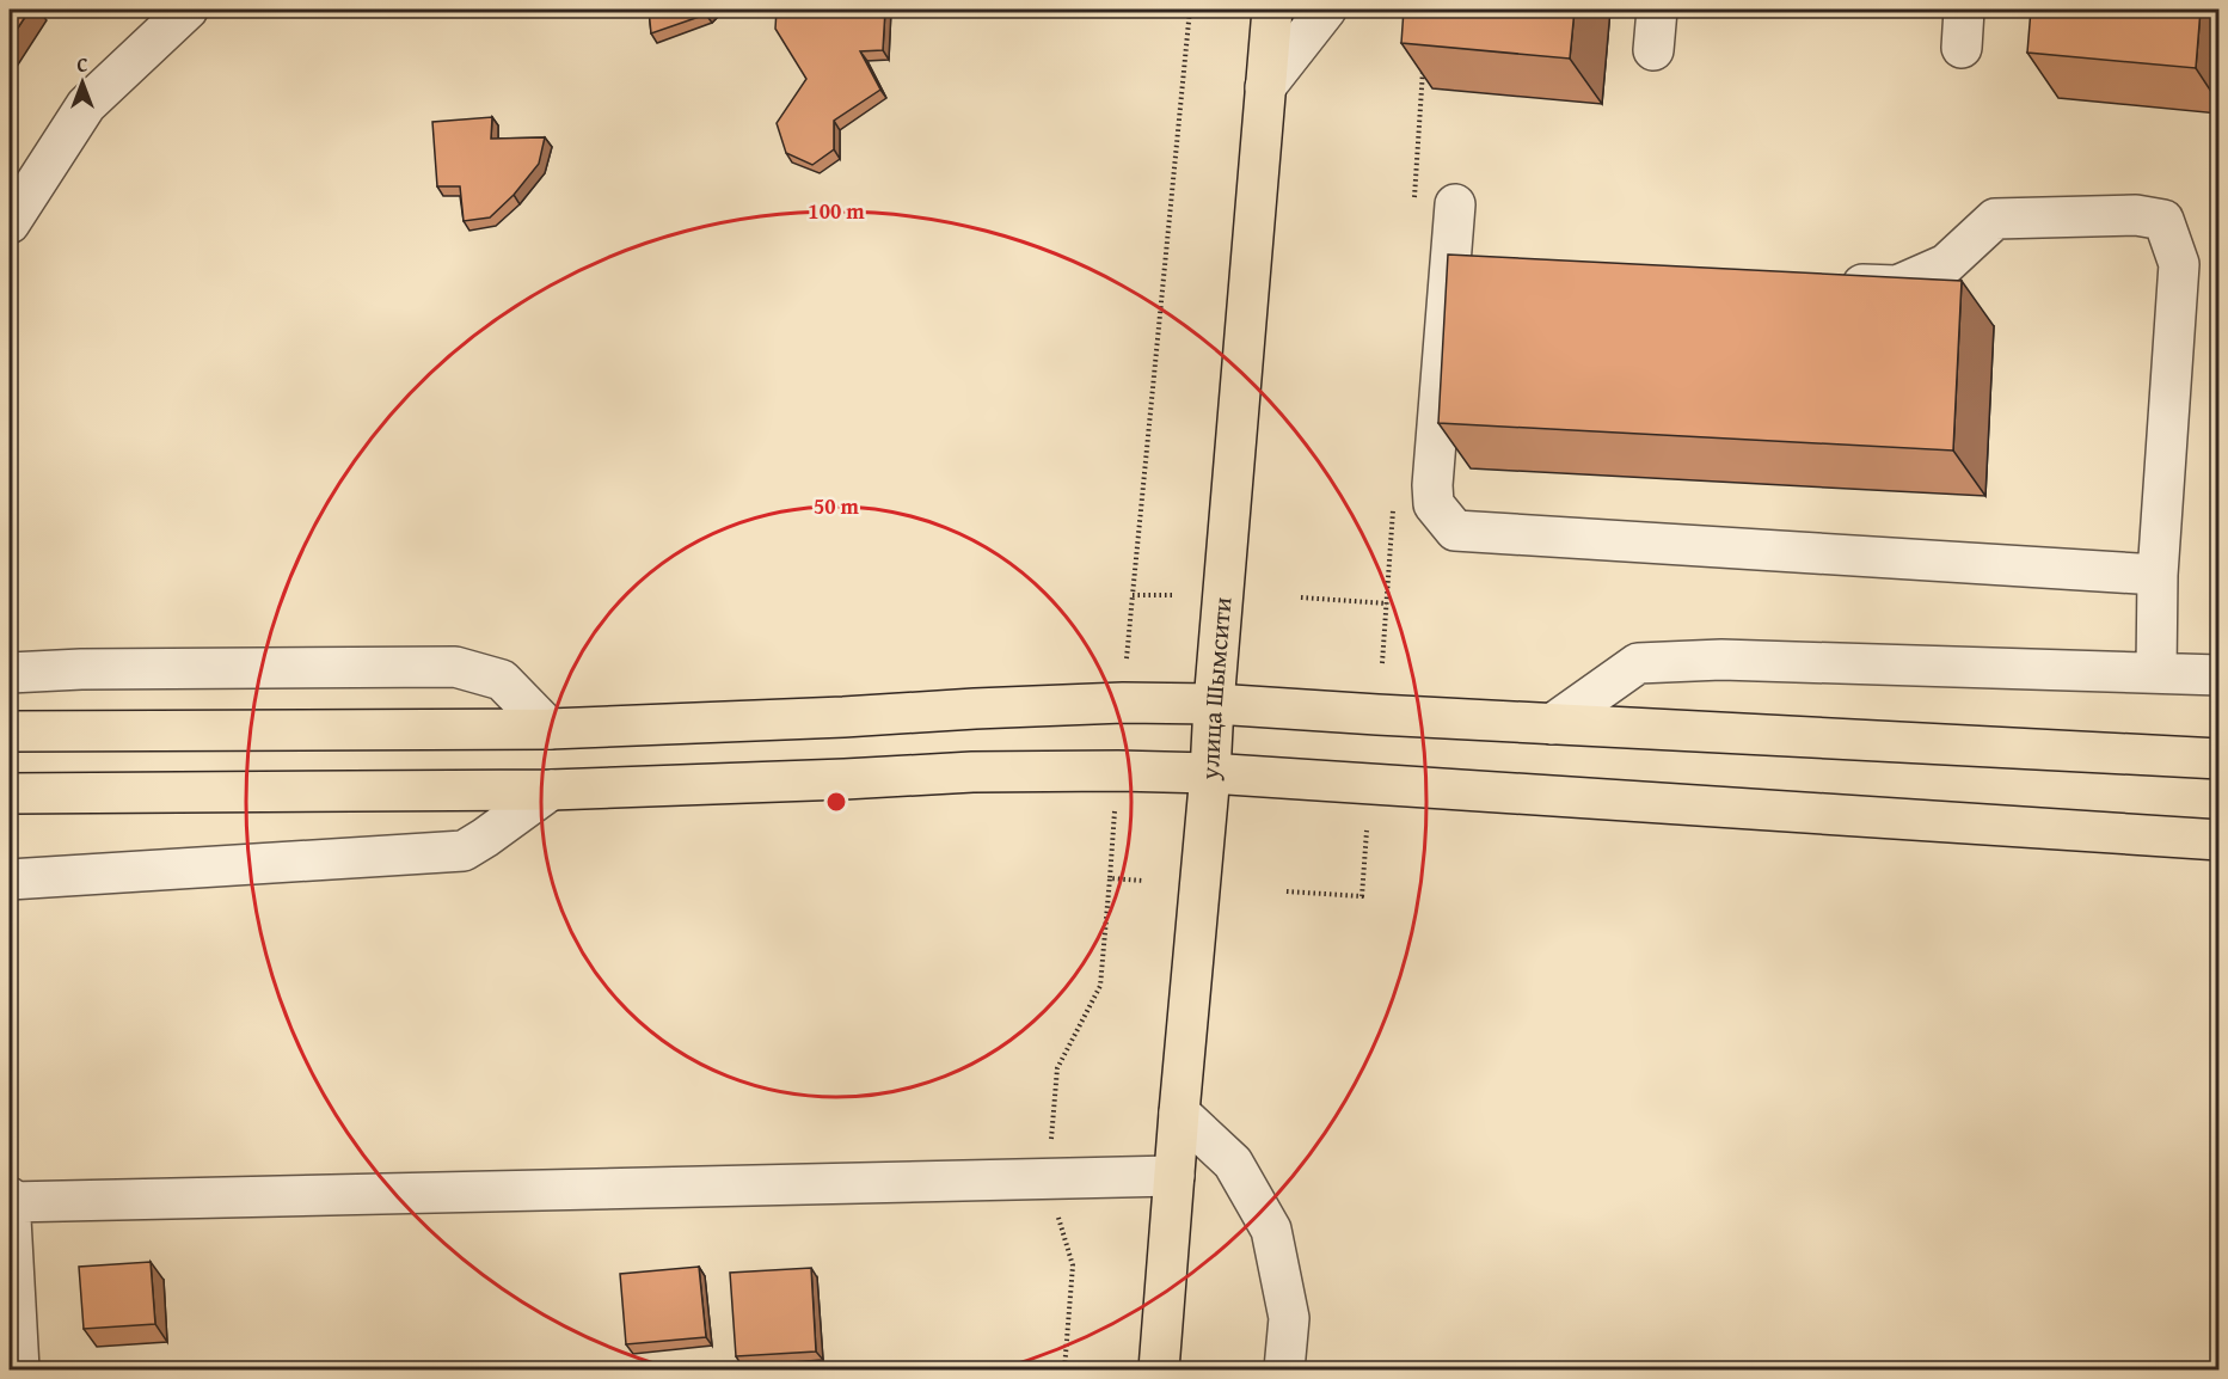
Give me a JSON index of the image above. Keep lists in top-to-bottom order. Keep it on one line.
{"streets":{"main road":["улица Шымсити"]},"north":"top","rings":["100 m","50 m"]}
